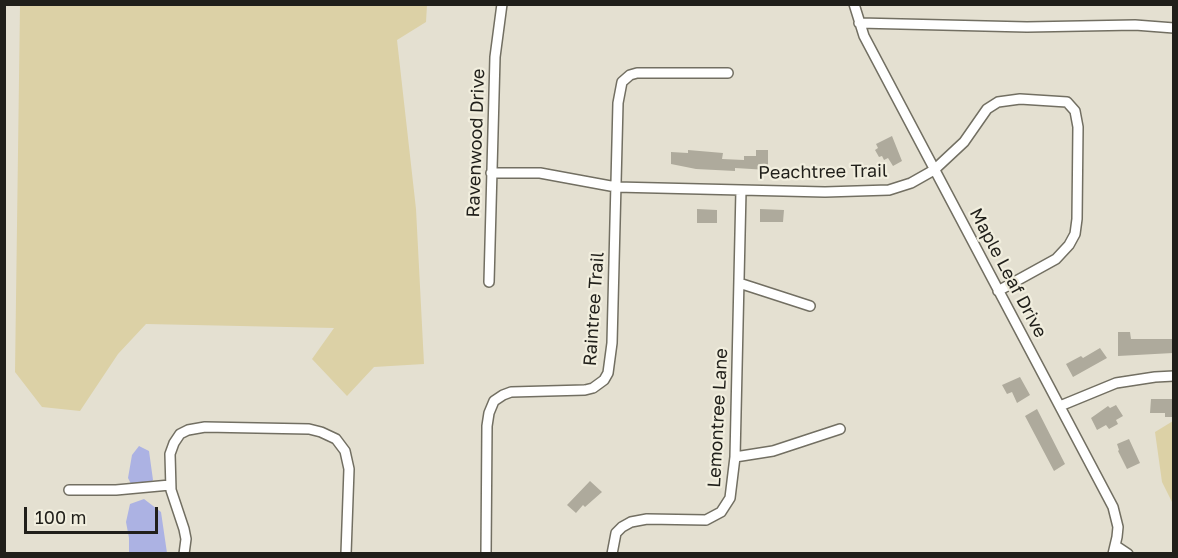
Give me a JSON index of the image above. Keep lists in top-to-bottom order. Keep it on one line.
{"streets":{"street":["Ravenwood Drive","Peachtree Trail","Maple Leaf Drive","Raintree Trail","Lemontree Lane"]},"crossings":[["Ravenwood Drive","Peachtree Trail"],["Peachtree Trail","Maple Leaf Drive"],["Peachtree Trail","Raintree Trail"],["Peachtree Trail","Lemontree Lane"]],"scale_bar":"100 m"}
